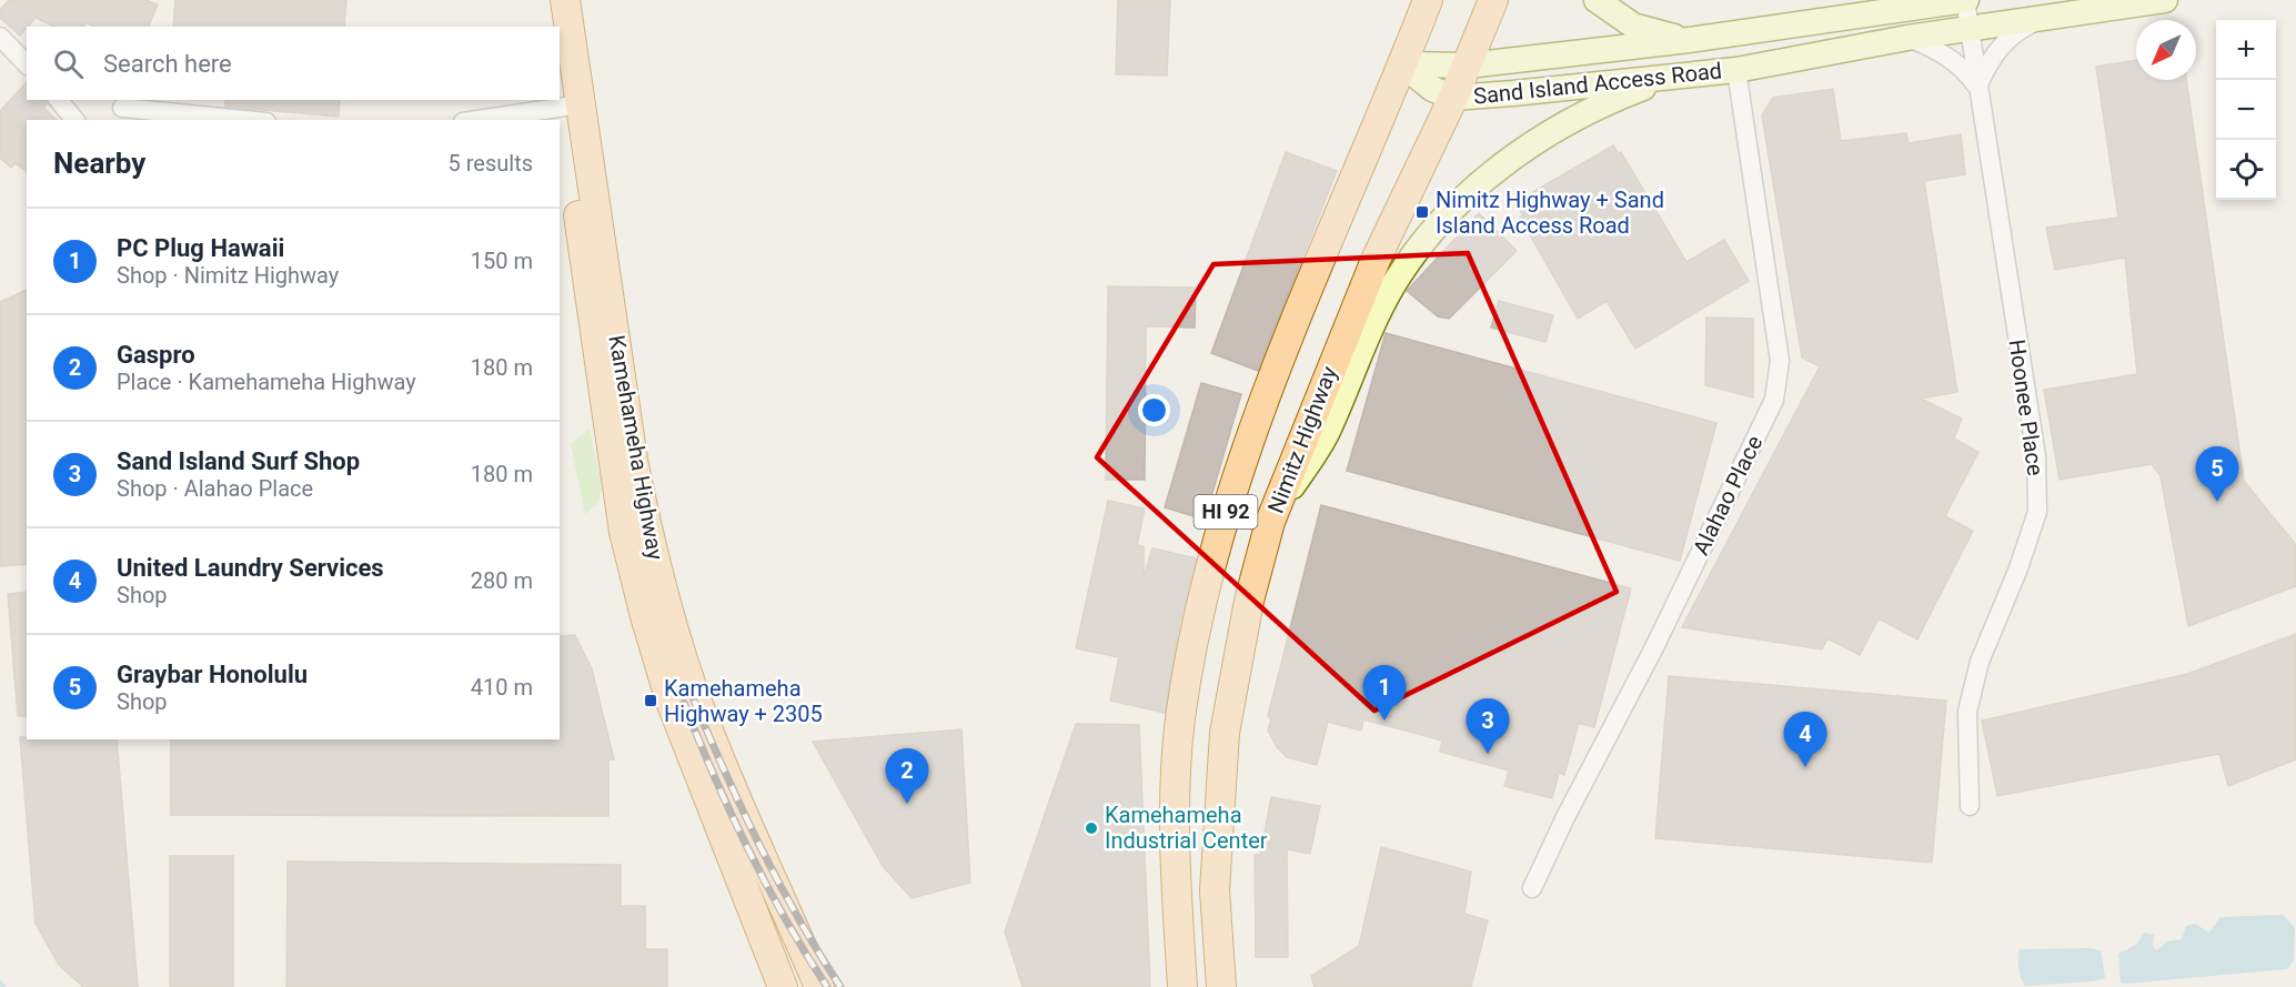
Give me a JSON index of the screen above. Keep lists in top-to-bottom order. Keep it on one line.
{"streets":{"main road":["Sand Island Access Road","Nimitz Highway","Kamehameha Highway","HI 92"],"street":["Hoonee Place","Alahao Place"]},"crossings":[["Sand Island Access Road","Hoonee Place"],["Sand Island Access Road","Nimitz Highway"],["Sand Island Access Road","Alahao Place"],["Sand Island Access Road","HI 92"]],"places":{"transit":["Nimitz Highway + Sand Island Access Road","Kamehameha Highway + 2305"],"other":["Kamehameha Industrial Center"]},"north":"bottom left","page":{"map_buttons":["+","−"],"search":"Search here","heading":["Nearby","5 results"],"list":[{"mark":"1","name":"PC Plug Hawaii","note":"Shop · Nimitz Highway","value":"150 m"},{"mark":"2","name":"Gaspro","note":"Place · Kamehameha Highway","value":"180 m"},{"mark":"3","name":"Sand Island Surf Shop","note":"Shop · Alahao Place","value":"180 m"},{"mark":"4","name":"United Laundry Services","note":"Shop","value":"280 m"},{"mark":"5","name":"Graybar Honolulu","note":"Shop","value":"410 m"}],"pins":["5","1","3","4","2"]}}
